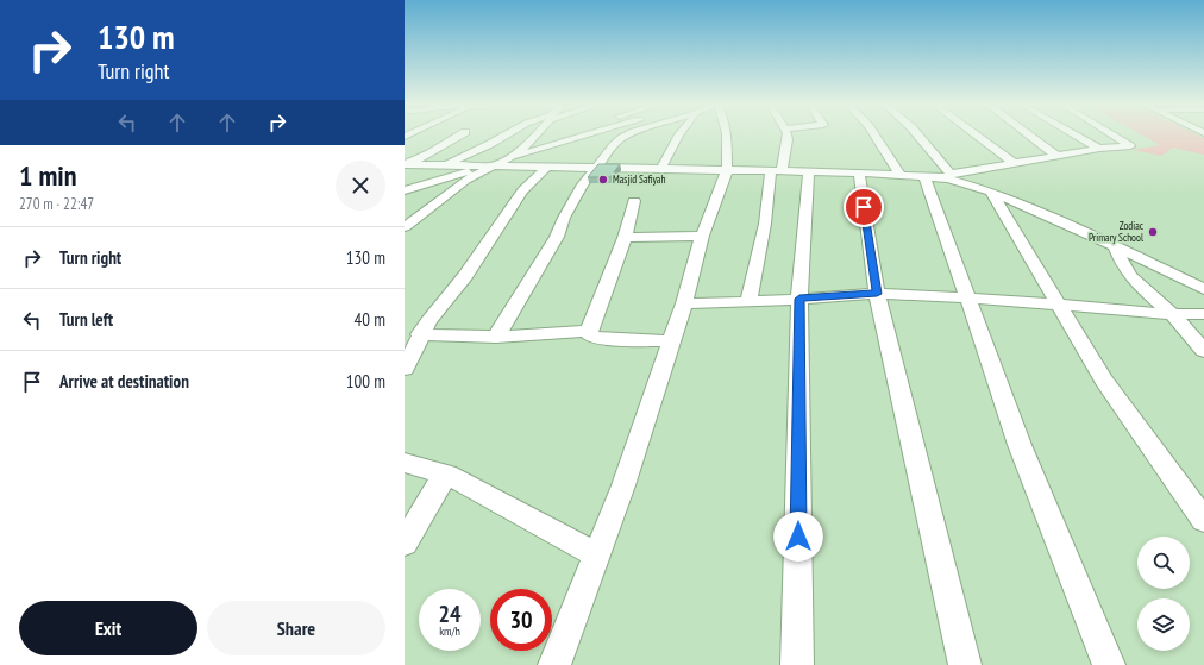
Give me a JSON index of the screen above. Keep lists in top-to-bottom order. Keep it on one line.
{"places":["Masjid Safiyah","Zodiac Primary School"],"page":{"turn":["130 m","Turn right"],"heading":["1 min","270 m · 22:47"],"list":[{"name":"Turn right","value":"130 m"},{"name":"Turn left","value":"40 m"},{"name":"Arrive at destination","value":"100 m"}],"speed":"24 km/h","limit":"30","buttons":["Exit","Share"]}}
